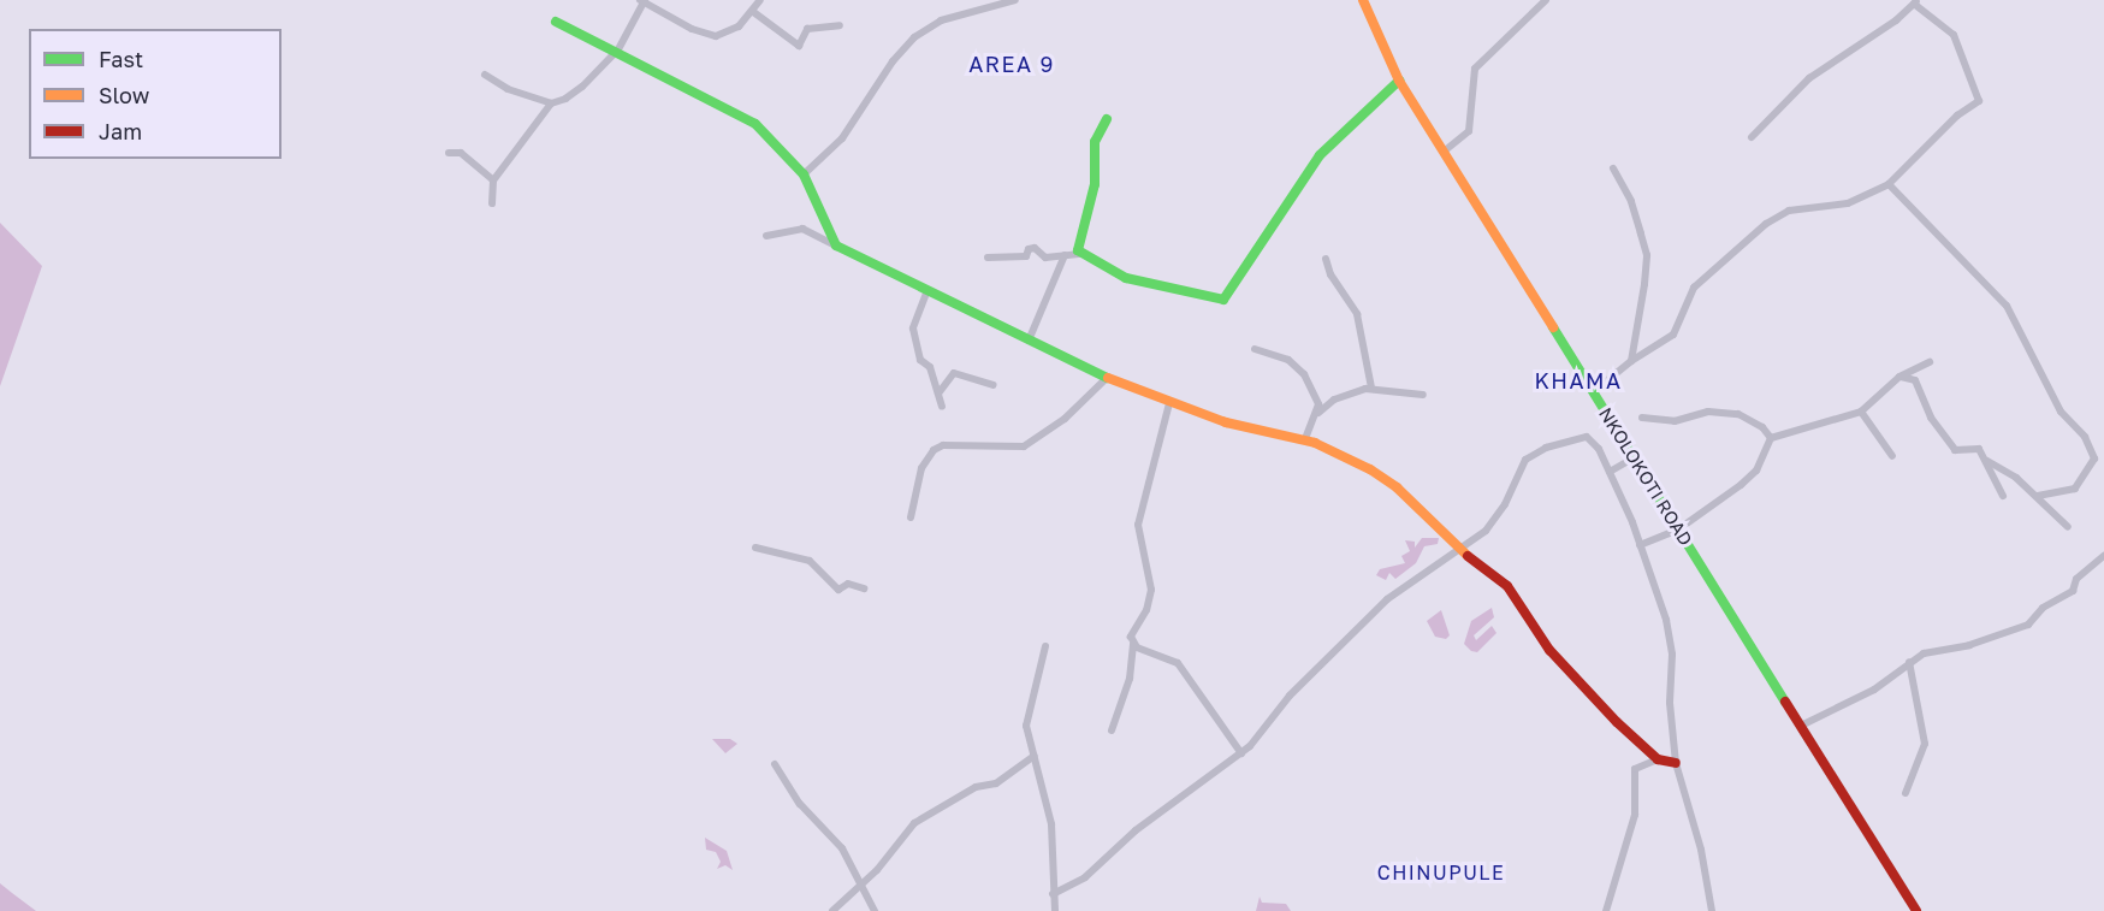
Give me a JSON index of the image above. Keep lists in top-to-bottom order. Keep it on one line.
{"streets":{"street":["NKOLOKOTI ROAD"]},"districts":["AREA 9","KHAMA","CHINUPULE"],"legend":["Fast","Slow","Jam"]}
